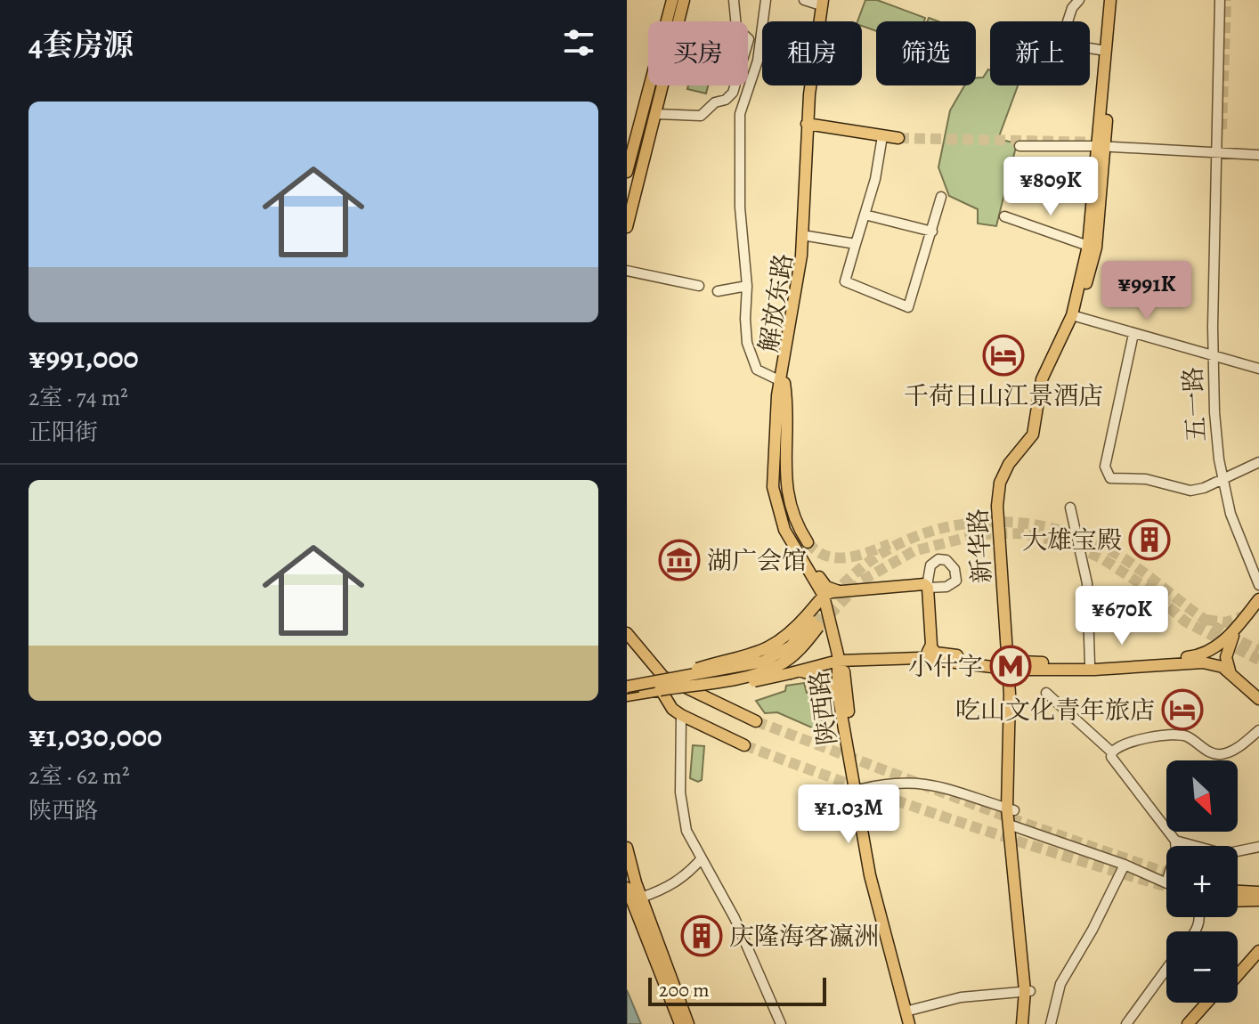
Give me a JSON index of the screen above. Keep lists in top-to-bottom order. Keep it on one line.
{"streets":{"main road":["解放东路","新华路","陕西路"],"street":["五一路"]},"crossings":[["解放东路","陕西路"]],"places":{"hotel":["千荷日山江景酒店","吃山文化青年旅店"],"building":["大雄宝殿","庆隆海客瀛洲"],"museum":["湖广会馆"],"metro station":["小什字"]},"scale_bar":"200 m","north":"bottom right","page":{"heading":"4套房源","chip":["买房","租房","筛选","新上"],"list":[{"name":"¥991,000","note":"2室 · 74 m² · 正阳街"},{"name":"¥1,030,000","note":"2室 · 62 m² · 陕西路"}],"price":["¥809K","¥991K","¥670K","¥1.03M"],"map_buttons":["+","−"],"scale":"200 m"}}
